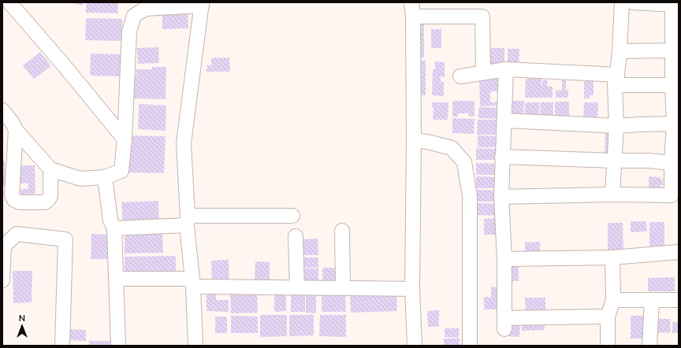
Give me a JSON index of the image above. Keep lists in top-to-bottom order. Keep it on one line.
{"north":"top"}
